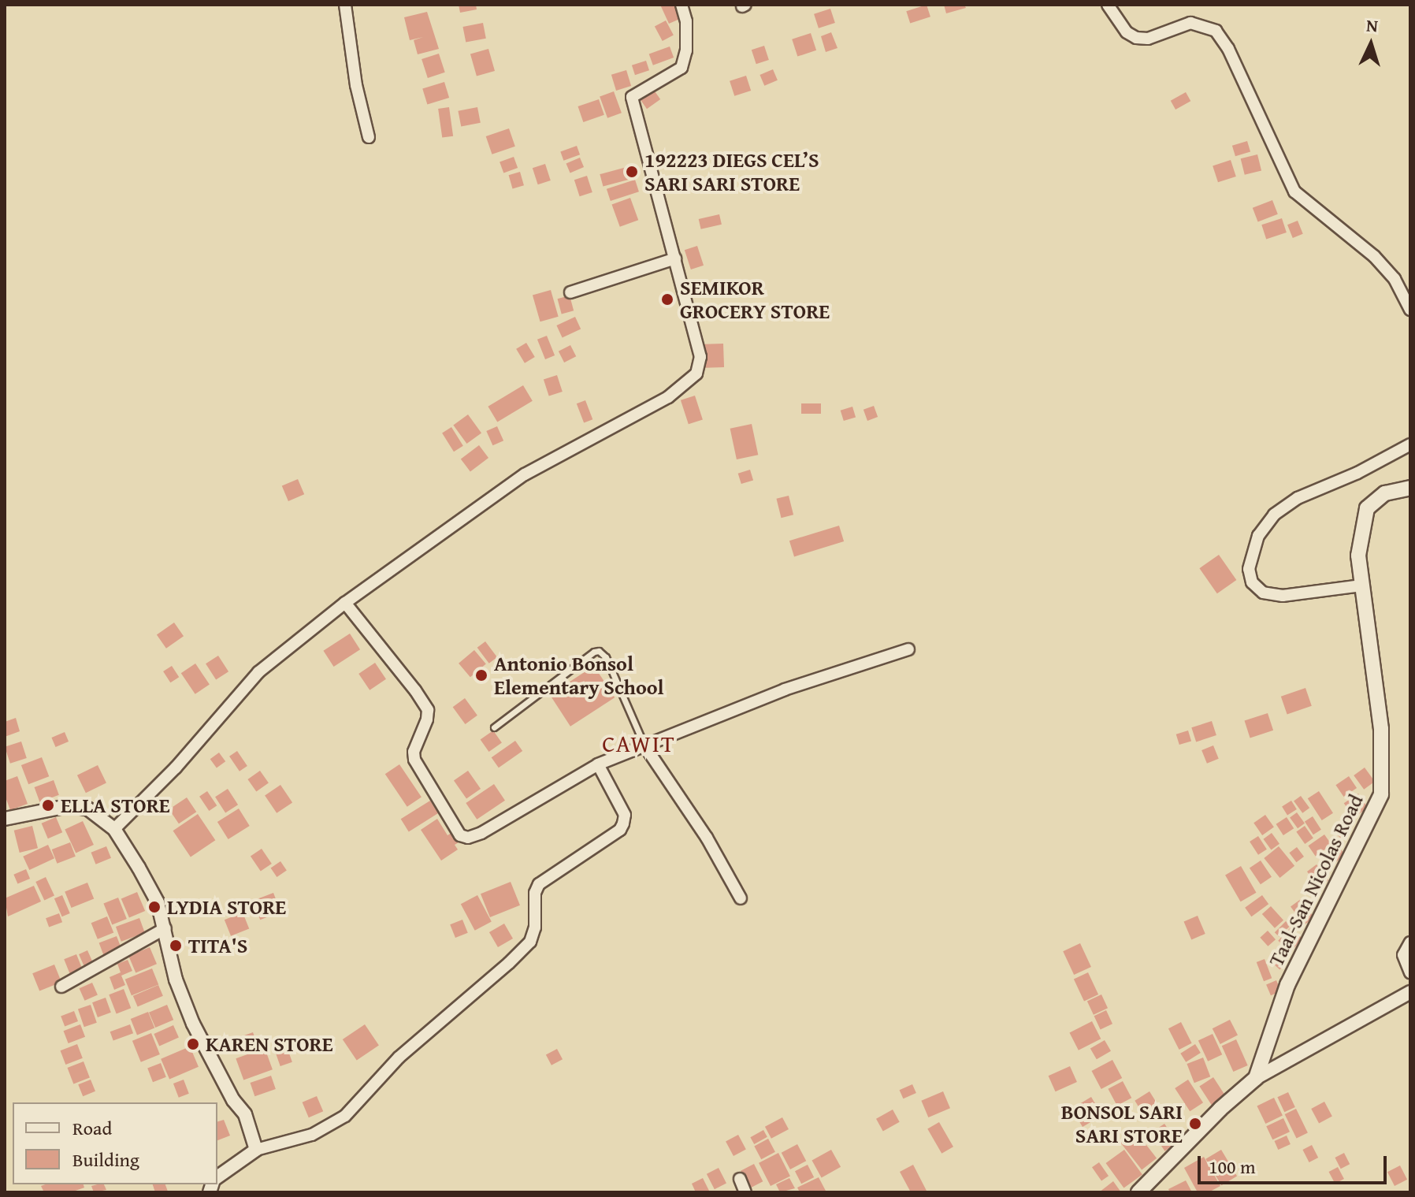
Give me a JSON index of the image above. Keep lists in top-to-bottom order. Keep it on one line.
{"streets":{"main road":["Taal-San Nicolas Road"]},"districts":["CAWIT"],"places":["192223 DIEGS CEL’S SARI SARI STORE","SEMIKOR GROCERY STORE","Antonio Bonsol Elementary School","ELLA STORE","LYDIA STORE","TITA'S","KAREN STORE","BONSOL SARI SARI STORE"],"legend":["Road","Building"],"scale_bar":"100 m","north":"top"}
